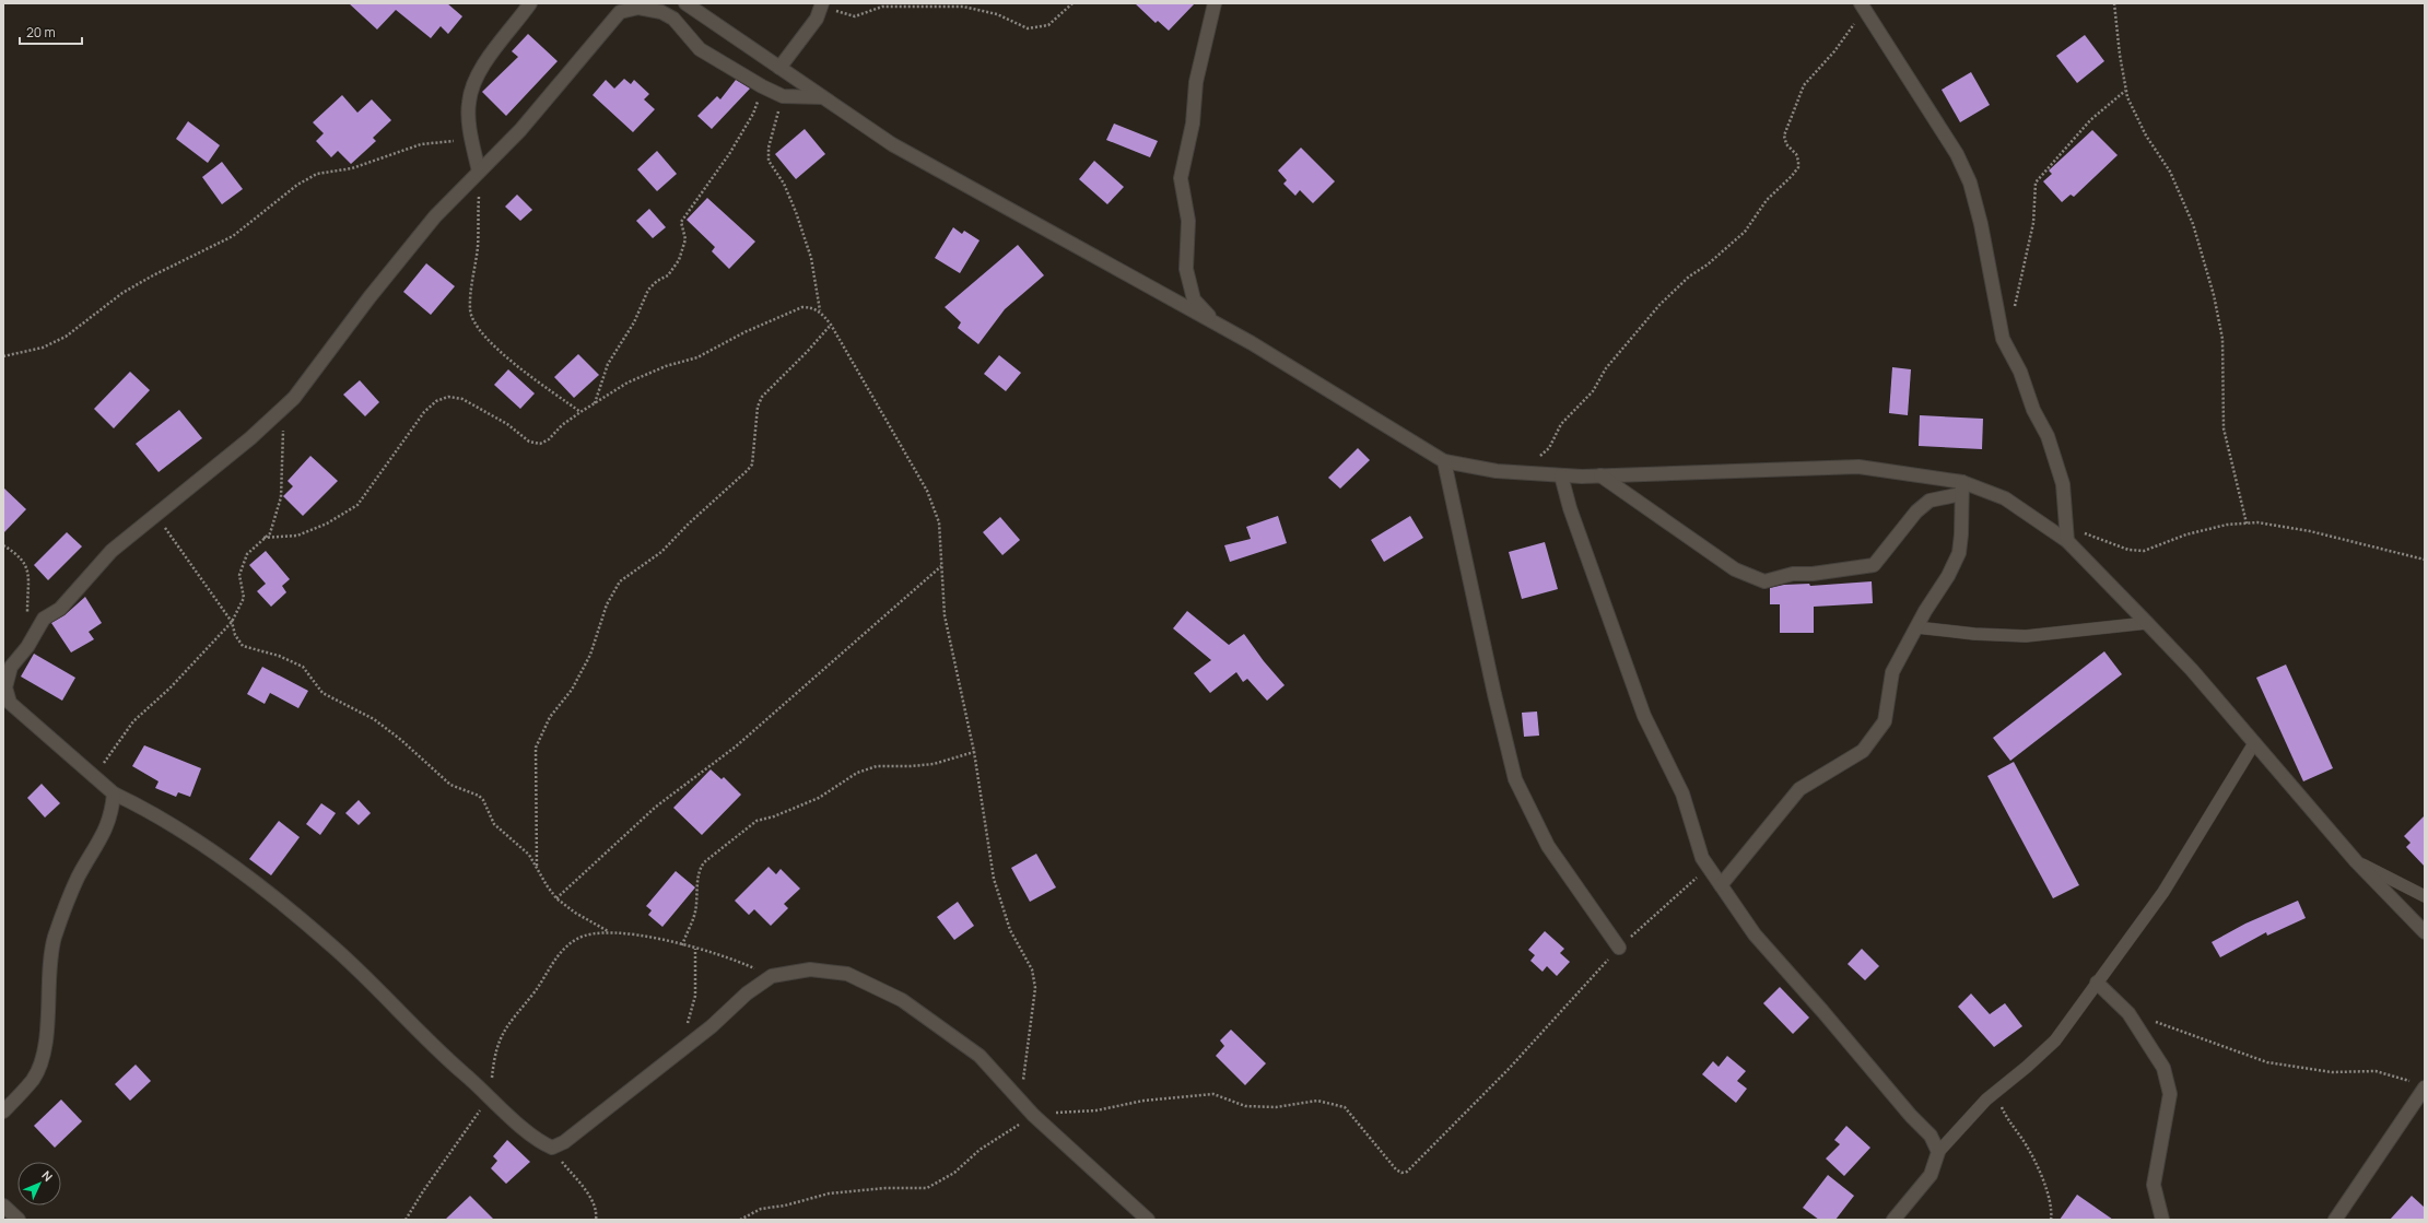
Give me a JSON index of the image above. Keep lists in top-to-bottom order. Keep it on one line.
{"scale_bar":"20 m","north":"top right"}
